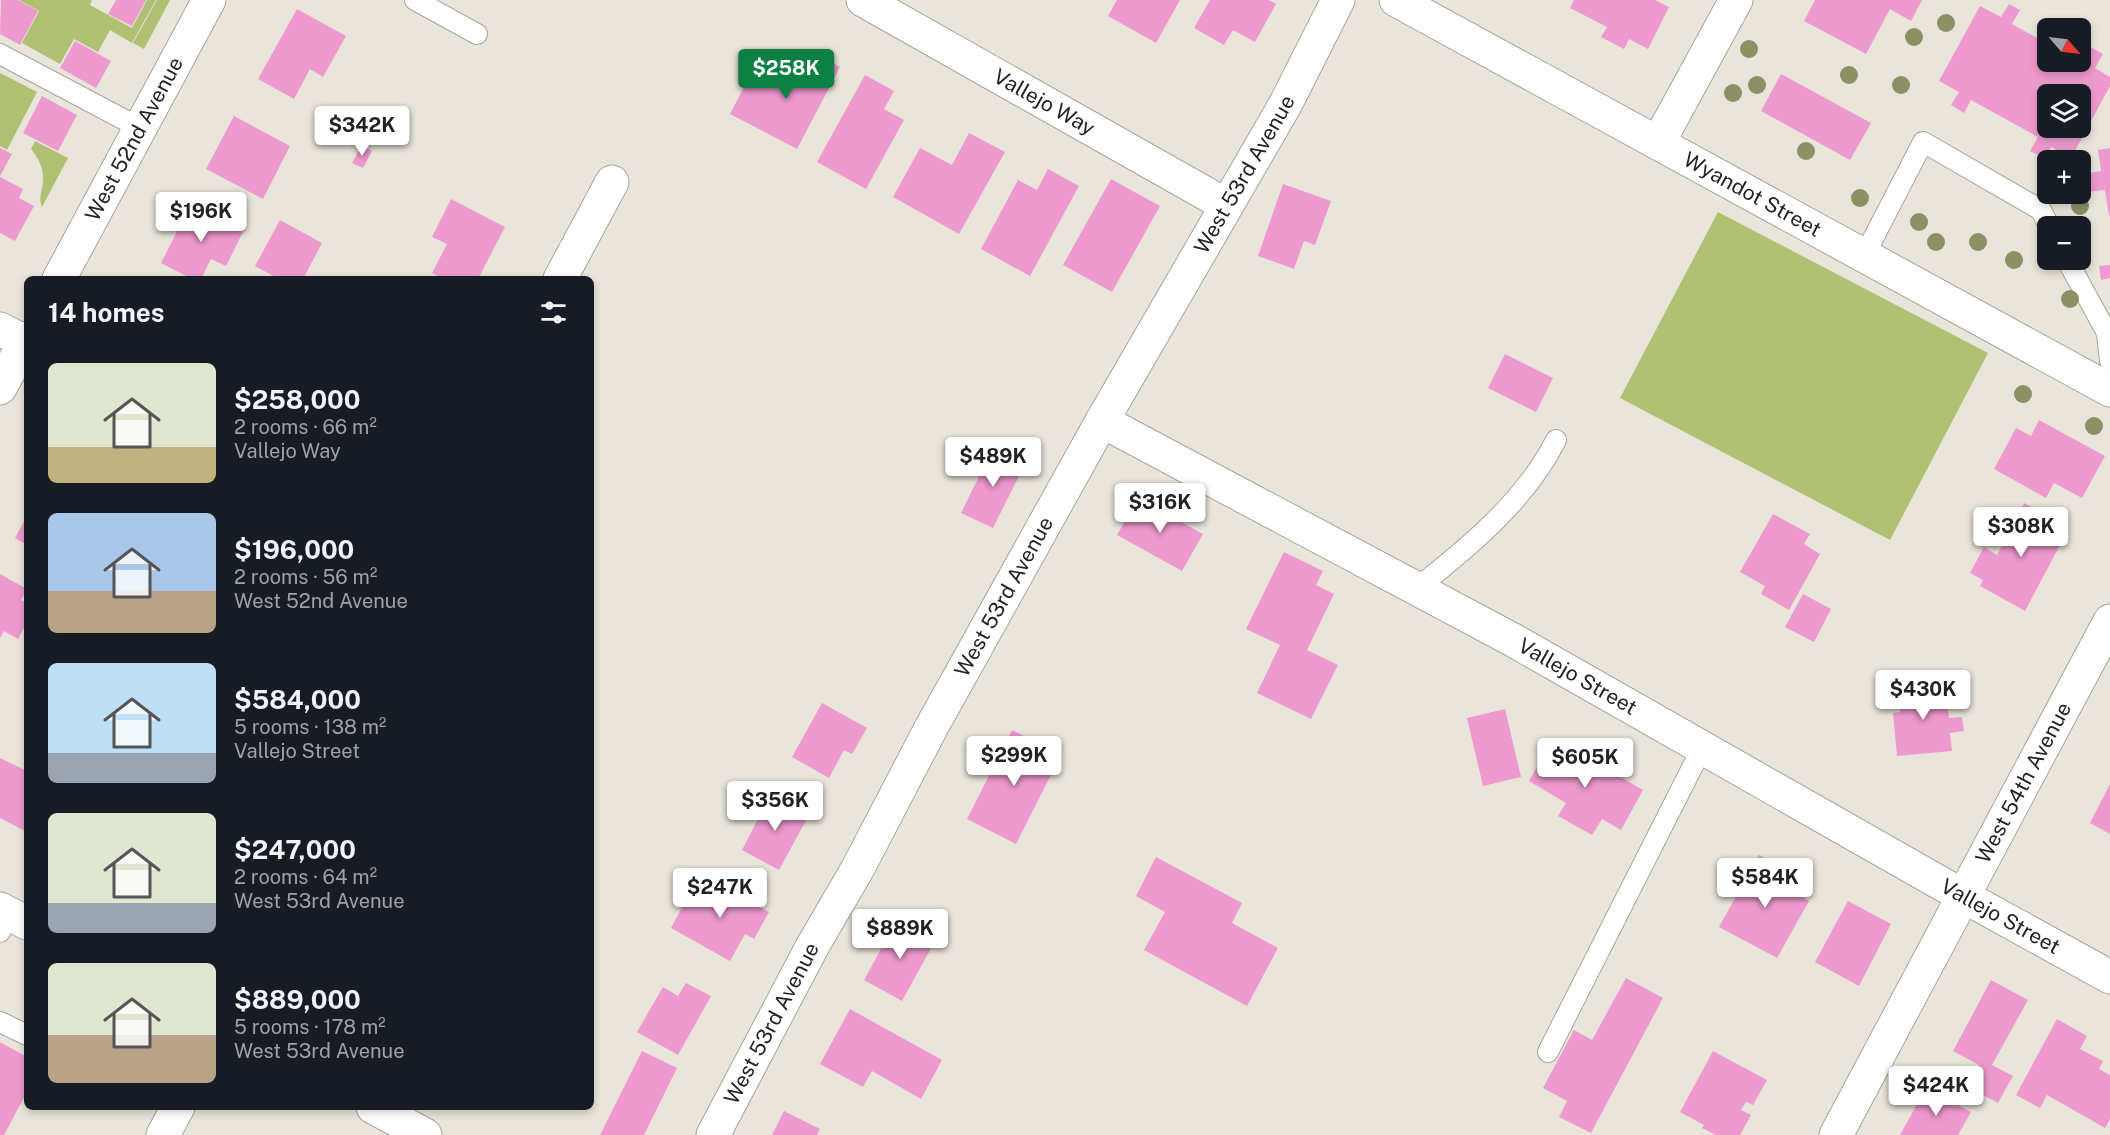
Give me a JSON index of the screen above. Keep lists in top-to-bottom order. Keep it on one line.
{"streets":{"street":["Vallejo Way","West 52nd Avenue","West 53rd Avenue","Wyandot Street","Vallejo Street","West 54th Avenue"]},"crossings":[["Vallejo Way","West 53rd Avenue"],["West 53rd Avenue","Vallejo Street"],["Vallejo Street","West 54th Avenue"]],"north":"bottom right","page":{"map_buttons":["+","−"],"price":["$258K","$342K","$196K","$489K","$316K","$308K","$430K","$299K","$605K","$356K","$584K","$247K","$889K","$424K"],"heading":"14 homes","list":[{"name":"$258,000","note":"2 rooms · 66 m² · Vallejo Way"},{"name":"$196,000","note":"2 rooms · 56 m² · West 52nd Avenue"},{"name":"$584,000","note":"5 rooms · 138 m² · Vallejo Street"},{"name":"$247,000","note":"2 rooms · 64 m² · West 53rd Avenue"},{"name":"$889,000","note":"5 rooms · 178 m² · West 53rd Avenue"}]}}
